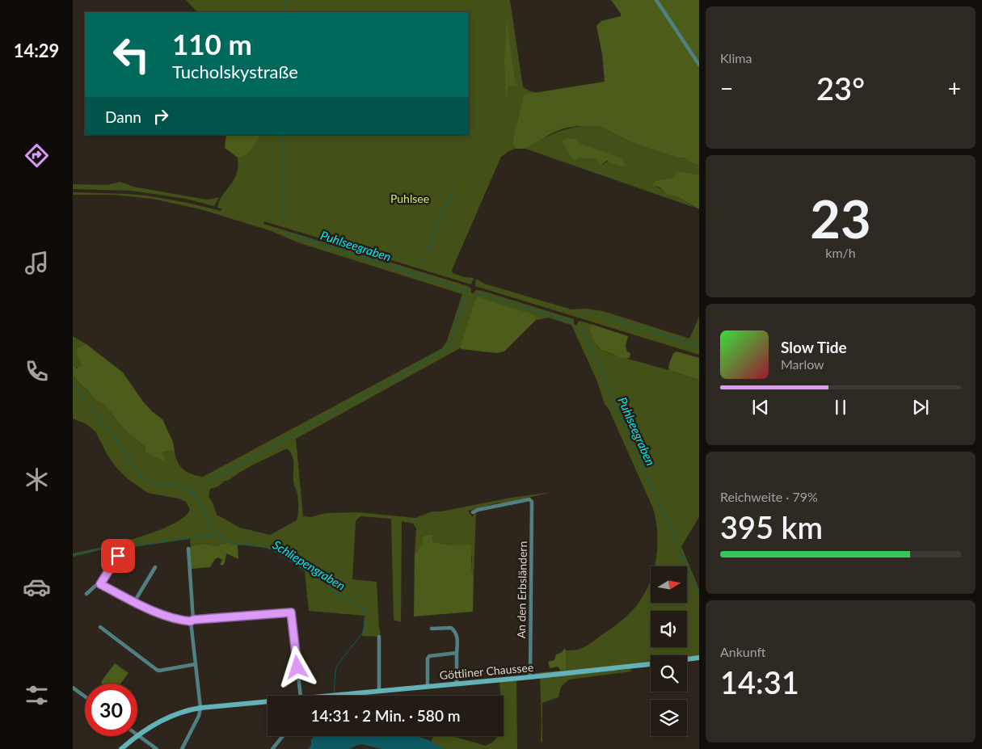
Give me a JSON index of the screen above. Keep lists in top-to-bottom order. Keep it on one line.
{"streets":{"street":["An den Erbsländern","Göttliner Chaussee"]},"crossings":[["An den Erbsländern","Göttliner Chaussee"]],"water":["Puhlseegraben","Schliepengraben"],"parks":["Puhlsee"],"north":"right","page":{"tabs":"14:29","tile":["Klima",["23","km/h"],["Reichweite · 79%","395 km"],["Ankunft","14:31"]],"turn":["110 m","Tucholskystraße"],"heat":["−","23°","+"],"then":"Dann","song":["Slow Tide","Marlow"],"limit":"30","trip":"14:31 · 2 Min. · 580 m"}}
